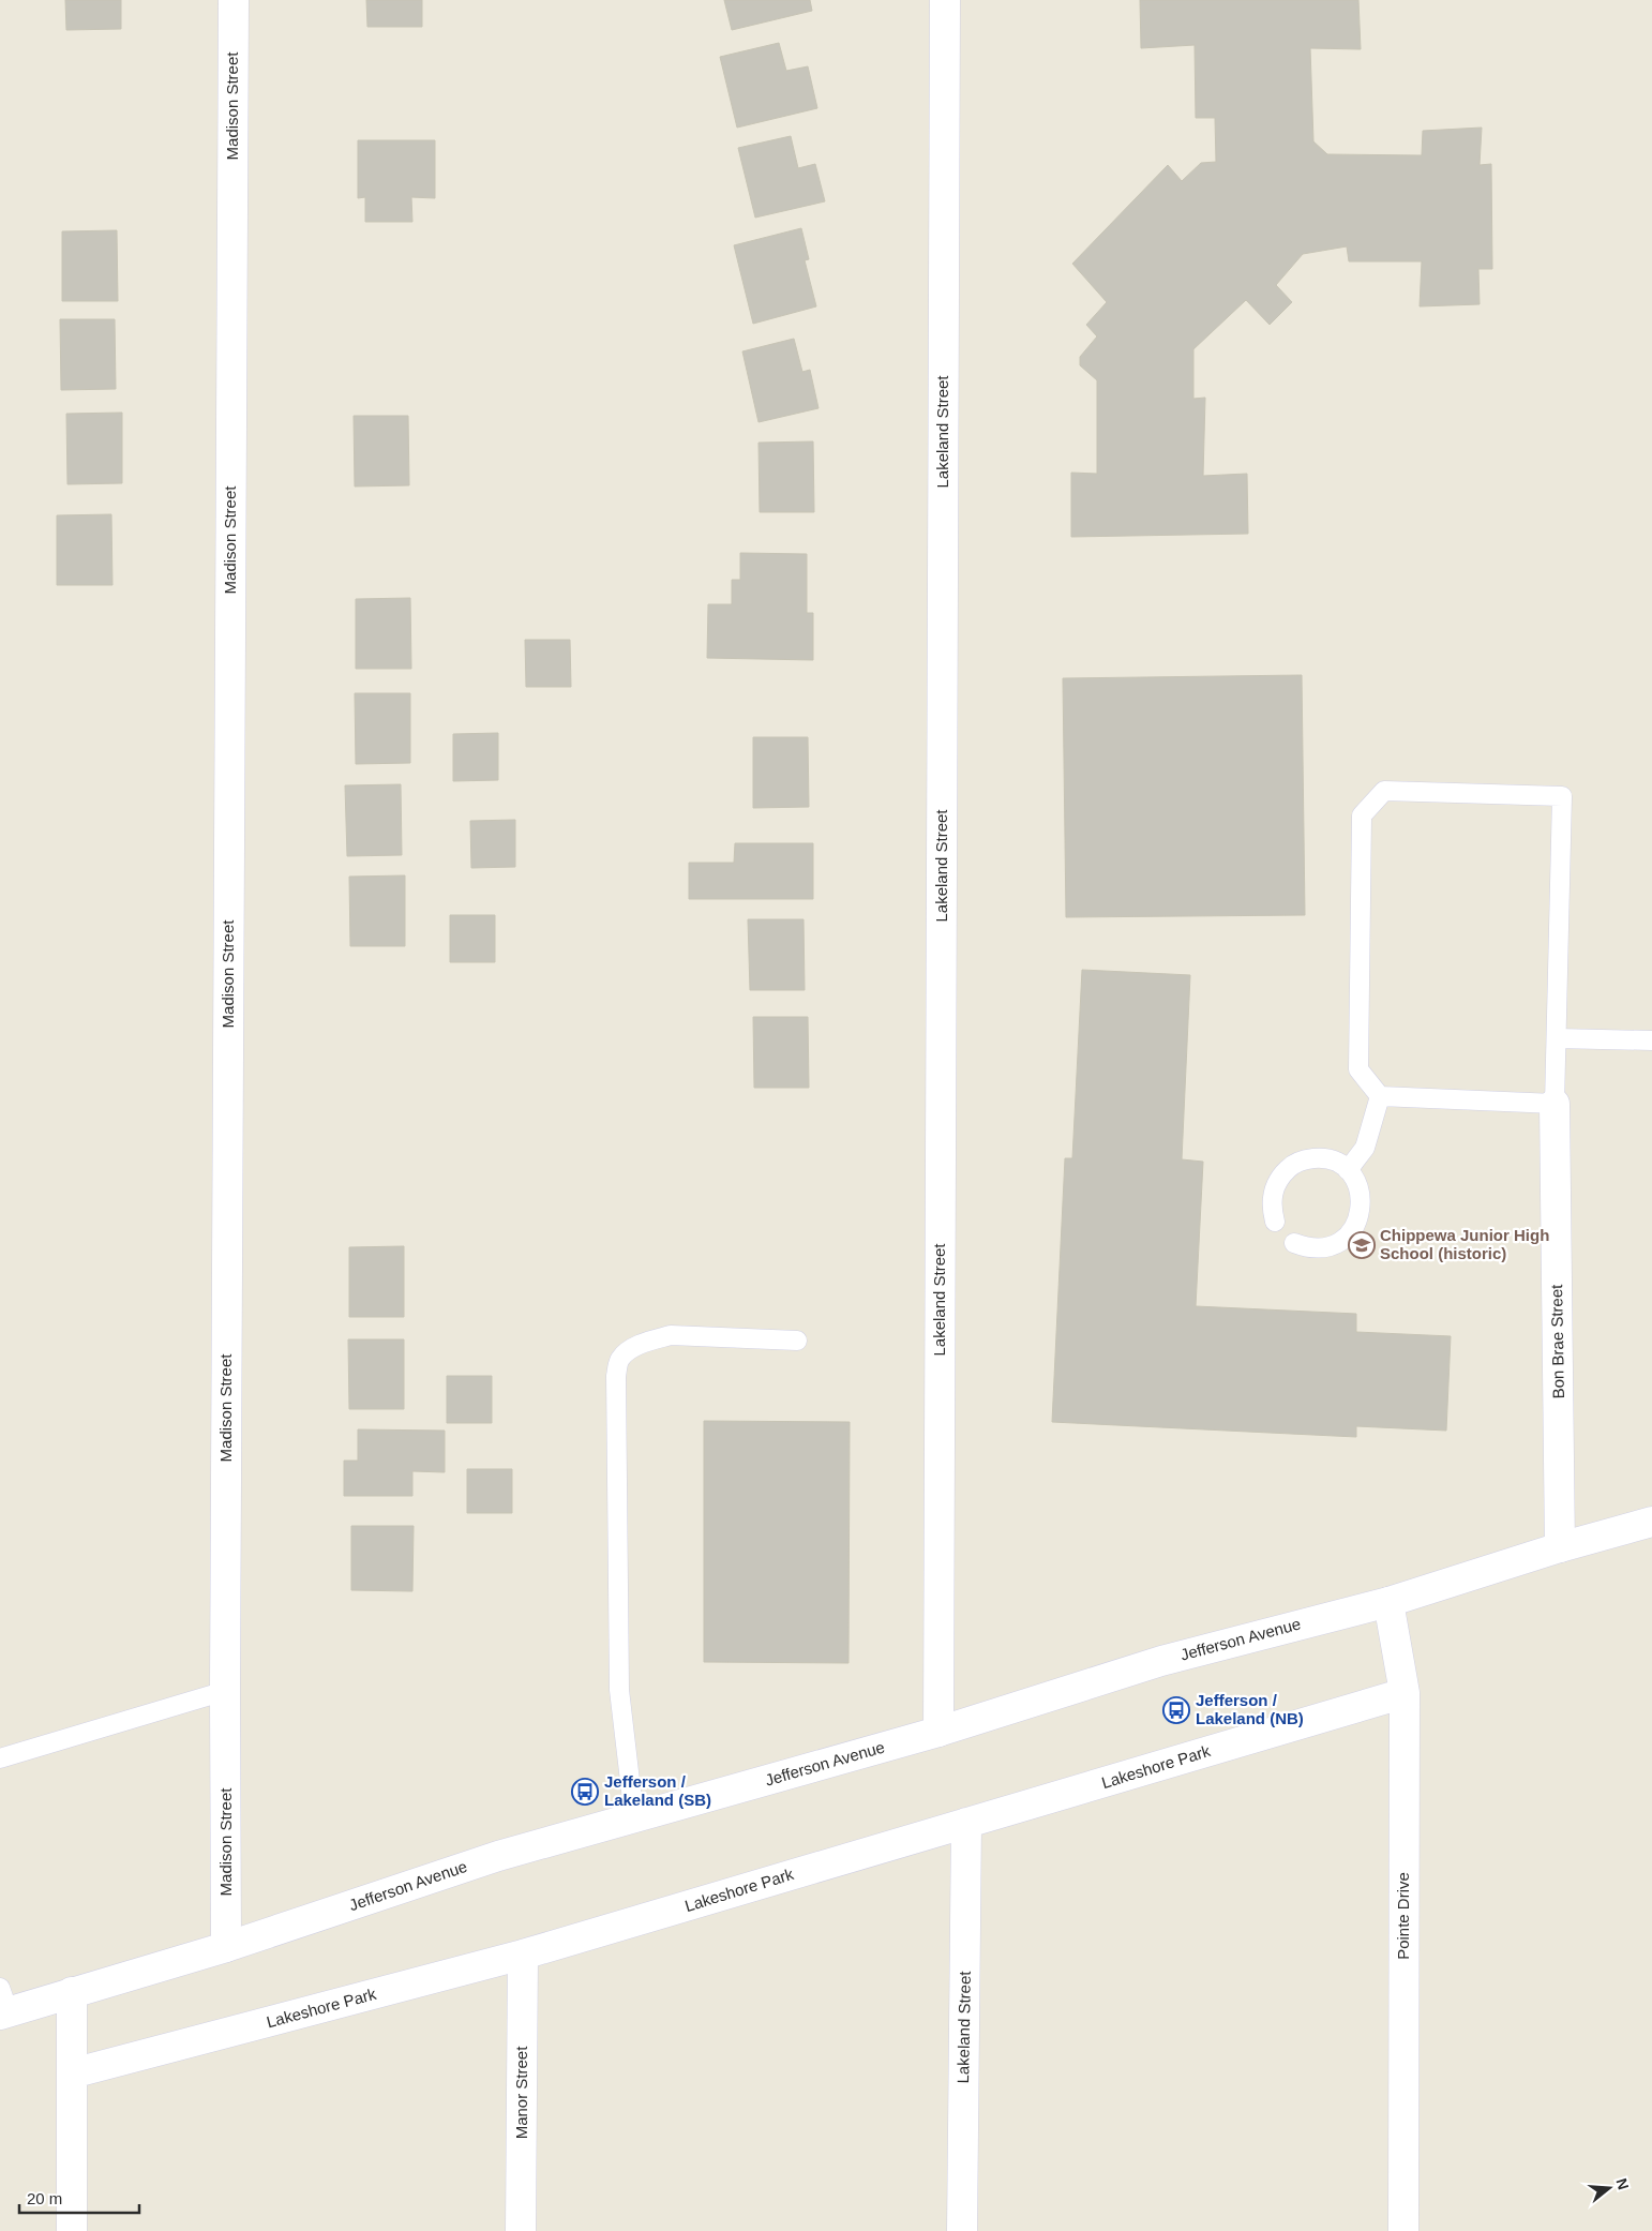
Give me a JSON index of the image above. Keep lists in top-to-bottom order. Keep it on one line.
{"streets":{"street":["Madison Street","Lakeland Street","Bon Brae Street","Jefferson Avenue","Lakeshore Park","Pointe Drive","Manor Street"]},"crossings":[["Madison Street","Jefferson Avenue"],["Lakeland Street","Jefferson Avenue"],["Lakeland Street","Lakeshore Park"],["Bon Brae Street","Jefferson Avenue"],["Jefferson Avenue","Pointe Drive"],["Lakeshore Park","Pointe Drive"],["Lakeshore Park","Manor Street"]],"places":{"school or university":["Chippewa Junior High School (historic)"],"bus stop":["Jefferson / Lakeland (NB)","Jefferson / Lakeland (SB)"]},"scale_bar":"20 m","north":"right"}
